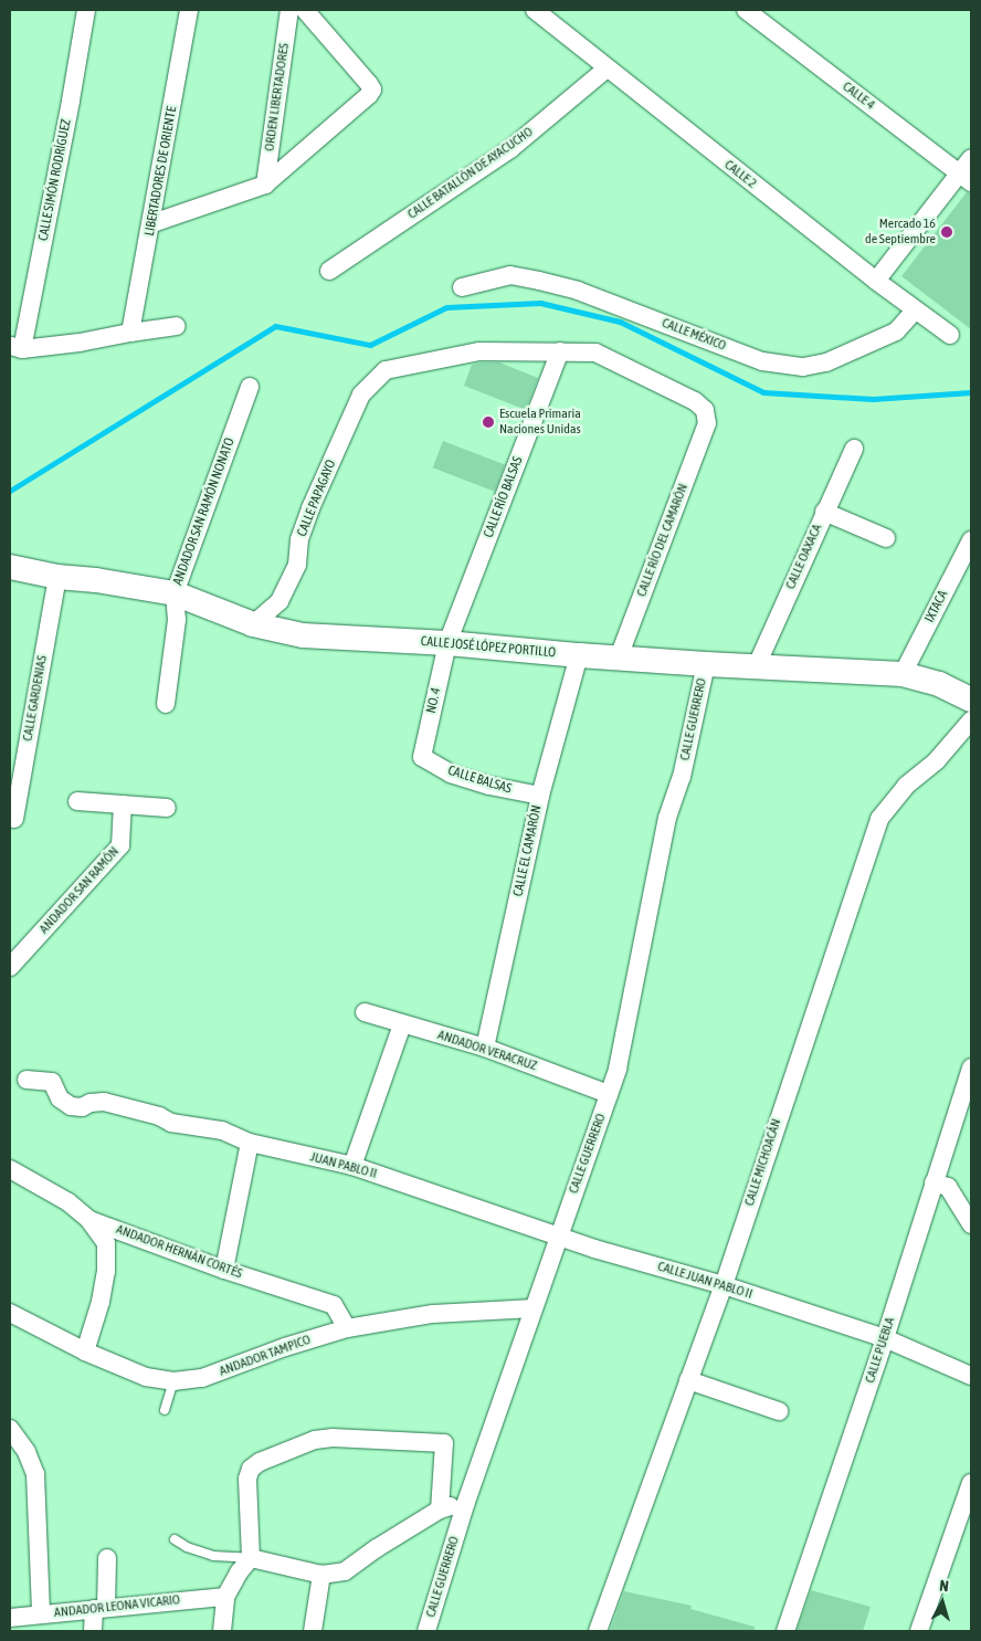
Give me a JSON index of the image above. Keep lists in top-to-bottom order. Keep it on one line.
{"streets":{"street":["CALLE 4","ORDEN LIBERTADORES","LIBERTADORES DE ORIENTE","CALLE BATALLÓN DE AYACUCHO","CALLE 2","CALLE SIMÓN RODRÍGUEZ","CALLE MÉXICO","CALLE RÍO BALSAS","CALLE PAPAGAYO","ANDADOR SAN RAMÓN NONATO","CALLE RÍO DEL CAMARÓN","CALLE OAXACA","IXTACA","CALLE JOSÉ LÓPEZ PORTILLO","CALLE GARDENIAS","NO. 4","CALLE GUERRERO","CALLE BALSAS","CALLE EL CAMARÓN","ANDADOR SAN RAMÓN","ANDADOR VERACRUZ","CALLE MICHOACÁN","JUAN PABLO II","ANDADOR HERNÁN CORTÉS","CALLE JUAN PABLO II","CALLE PUEBLA","ANDADOR TAMPICO","ANDADOR LEONA VICARIO"]},"crossings":[["CALLE BATALLÓN DE AYACUCHO","CALLE 2"],["CALLE 2","CALLE MÉXICO"],["CALLE RÍO BALSAS","CALLE PAPAGAYO"],["CALLE RÍO BALSAS","CALLE RÍO DEL CAMARÓN"],["CALLE RÍO BALSAS","CALLE JOSÉ LÓPEZ PORTILLO"],["CALLE RÍO BALSAS","NO. 4"],["CALLE PAPAGAYO","CALLE RÍO DEL CAMARÓN"],["CALLE PAPAGAYO","CALLE JOSÉ LÓPEZ PORTILLO"],["ANDADOR SAN RAMÓN NONATO","CALLE JOSÉ LÓPEZ PORTILLO"],["CALLE RÍO DEL CAMARÓN","CALLE JOSÉ LÓPEZ PORTILLO"],["CALLE OAXACA","CALLE JOSÉ LÓPEZ PORTILLO"],["IXTACA","CALLE JOSÉ LÓPEZ PORTILLO"],["CALLE JOSÉ LÓPEZ PORTILLO","CALLE GARDENIAS"],["CALLE JOSÉ LÓPEZ PORTILLO","NO. 4"],["CALLE JOSÉ LÓPEZ PORTILLO","CALLE GUERRERO"],["CALLE JOSÉ LÓPEZ PORTILLO","CALLE EL CAMARÓN"],["NO. 4","CALLE BALSAS"],["CALLE GUERRERO","ANDADOR VERACRUZ"],["CALLE GUERRERO","CALLE JUAN PABLO II"],["CALLE GUERRERO","ANDADOR TAMPICO"],["CALLE BALSAS","CALLE EL CAMARÓN"],["CALLE EL CAMARÓN","ANDADOR VERACRUZ"],["CALLE MICHOACÁN","CALLE JUAN PABLO II"],["JUAN PABLO II","CALLE JUAN PABLO II"],["ANDADOR HERNÁN CORTÉS","ANDADOR TAMPICO"],["CALLE JUAN PABLO II","CALLE PUEBLA"]],"places":["Mercado 16 de Septiembre","Escuela Primaria Naciones Unidas"],"north":"top"}
